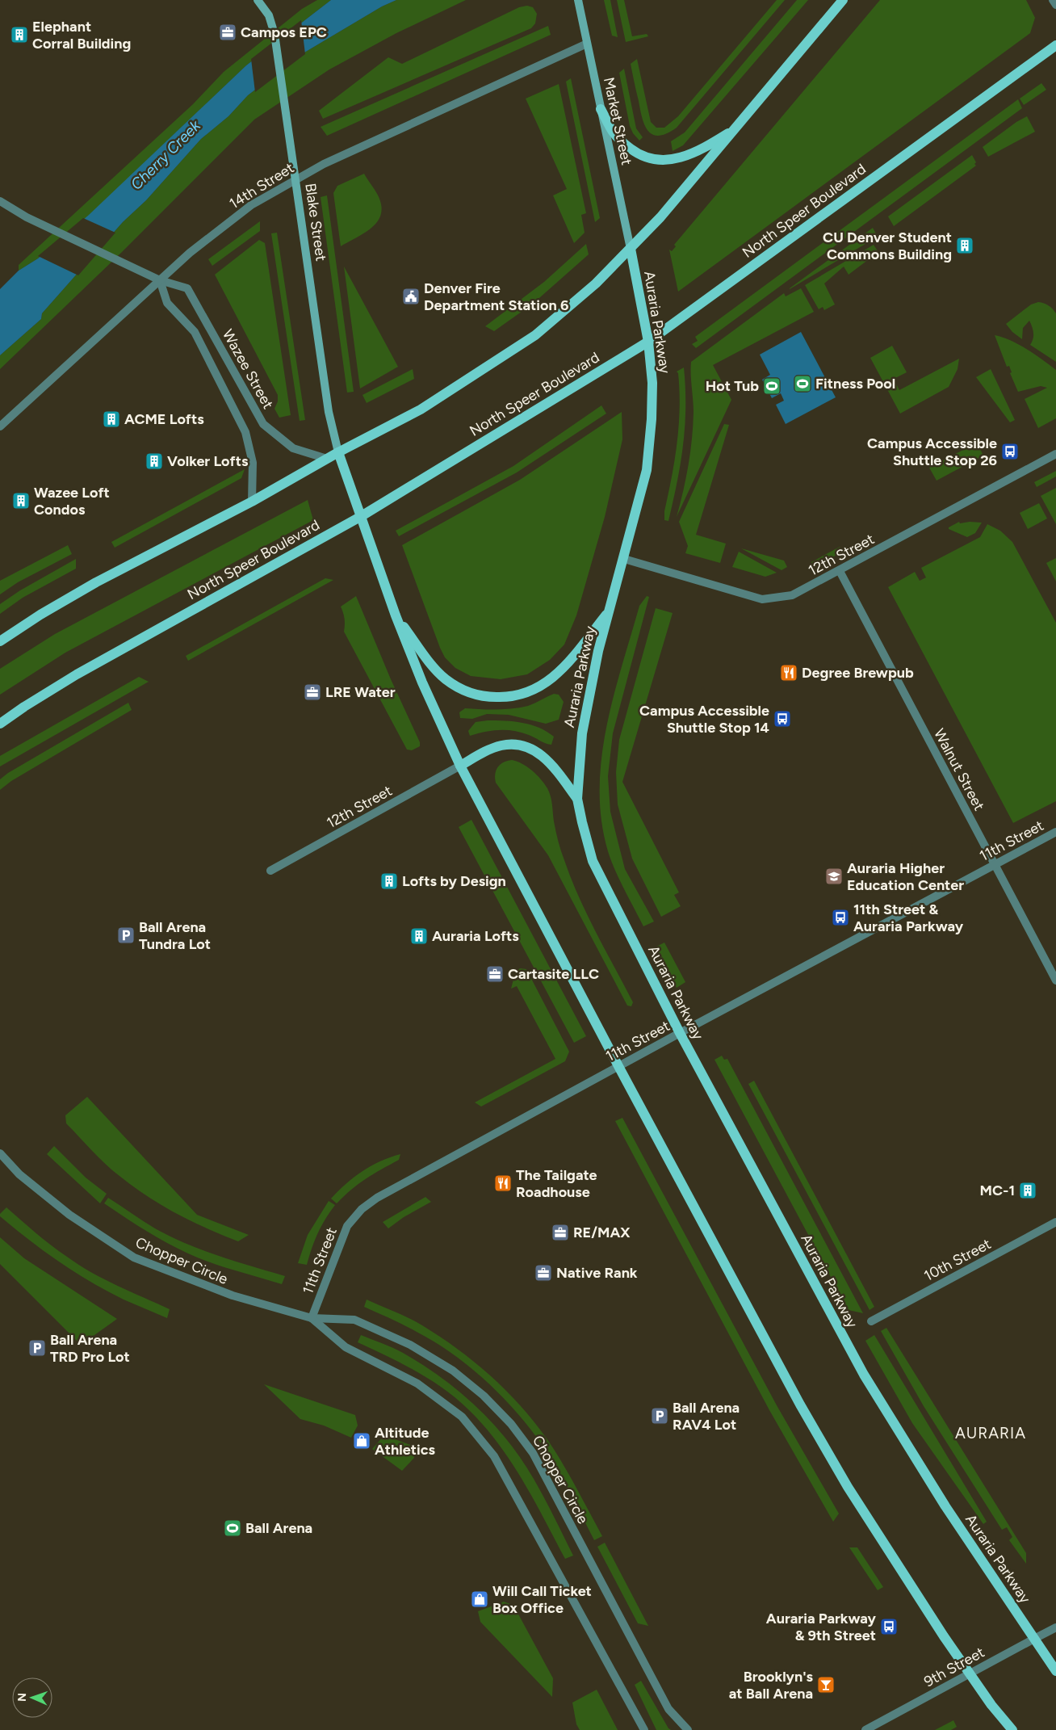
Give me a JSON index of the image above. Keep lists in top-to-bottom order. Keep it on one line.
{"streets":{"main road":["Market Street","North Speer Boulevard","Blake Street","Auraria Parkway"],"street":["14th Street","Wazee Street","12th Street","Walnut Street","11th Street","10th Street","Chopper Circle","9th Street"]},"crossings":[["Market Street","14th Street"],["Market Street","Auraria Parkway"],["14th Street","Blake Street"],["14th Street","Wazee Street"],["North Speer Boulevard","Auraria Parkway"],["Auraria Parkway","12th Street"],["Auraria Parkway","11th Street"],["Auraria Parkway","9th Street"],["12th Street","Walnut Street"],["Walnut Street","11th Street"],["11th Street","Chopper Circle"]],"districts":["AURARIA"],"water":["Cherry Creek"],"places":{"office":["Campos EPC","LRE Water","Cartasite LLC","RE/MAX","Native Rank"],"building":["Elephant Corral Building","CU Denver Student Commons Building","ACME Lofts","Volker Lofts","Wazee Loft Condos","Lofts by Design","Auraria Lofts","MC-1"],"public building":["Denver Fire Department Station 6"],"sports":["Fitness Pool","Hot Tub","Ball Arena"],"bus stop":["Campus Accessible Shuttle Stop 26","Campus Accessible Shuttle Stop 14","11th Street & Auraria Parkway","Auraria Parkway & 9th Street"],"restaurant":["Degree Brewpub","The Tailgate Roadhouse"],"school or university":["Auraria Higher Education Center"],"parking":["Ball Arena Tundra Lot","Ball Arena TRD Pro Lot","Ball Arena RAV4 Lot"],"shop":["Altitude Athletics","Will Call Ticket Box Office"],"bar":["Brooklyn's at Ball Arena"]},"north":"left"}
